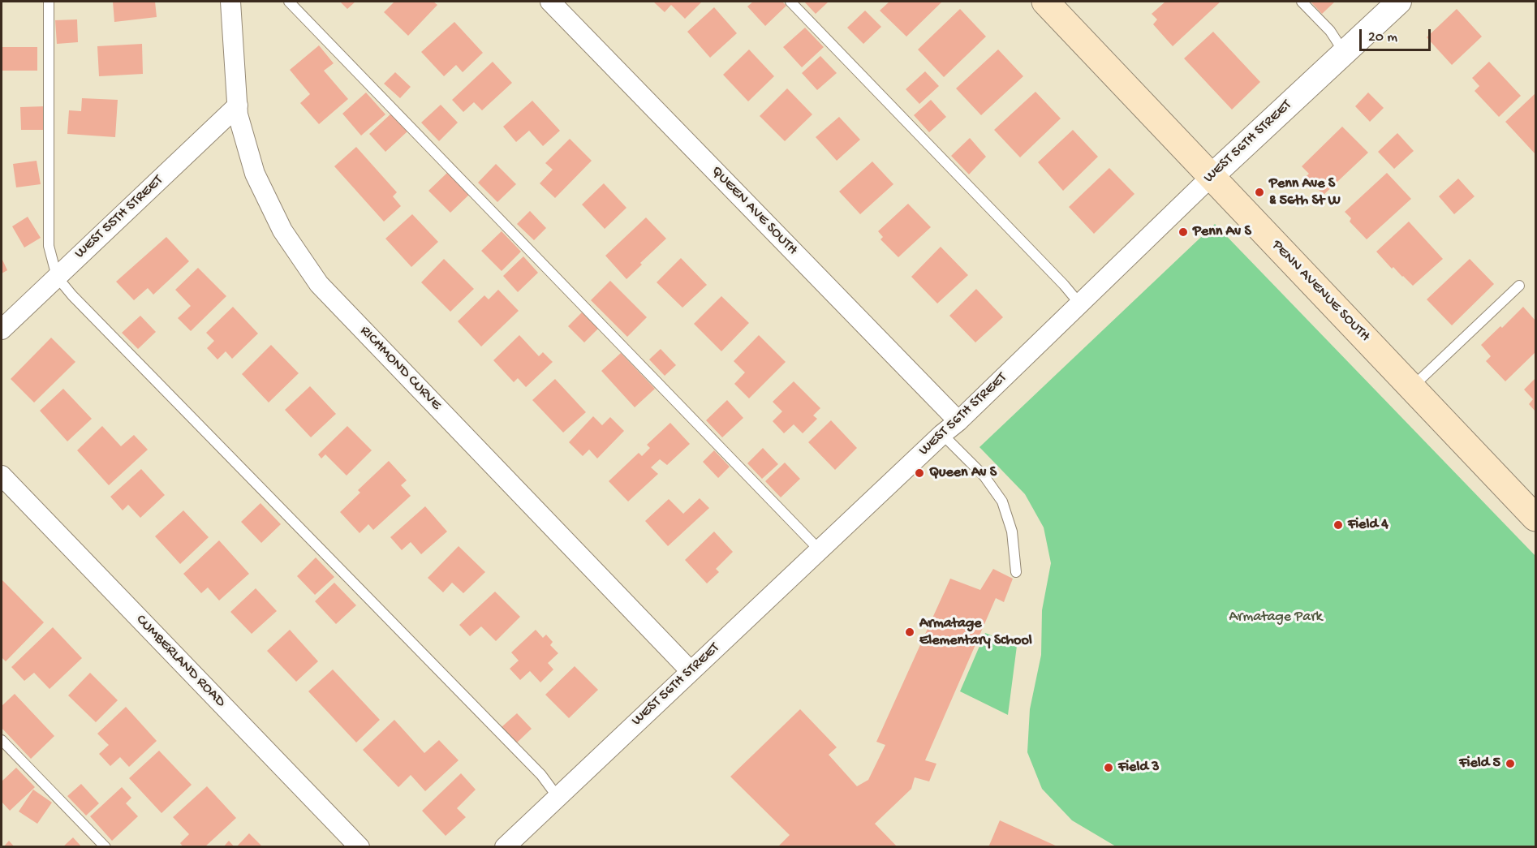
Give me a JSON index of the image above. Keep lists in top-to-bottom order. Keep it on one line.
{"streets":{"main road":["PENN AVENUE SOUTH"],"street":["WEST 56TH STREET","QUEEN AVE SOUTH","WEST 55TH STREET","RICHMOND CURVE","CUMBERLAND ROAD"]},"crossings":[["WEST 56TH STREET","QUEEN AVE SOUTH"],["WEST 56TH STREET","PENN AVENUE SOUTH"],["WEST 56TH STREET","RICHMOND CURVE"],["WEST 55TH STREET","RICHMOND CURVE"]],"parks":["Armatage Park"],"places":["Penn Ave S & 56th St W","Penn Av S","Queen Av S","Field 4","Armatage Elementary School","Field 5","Field 3"],"scale_bar":"20 m"}
